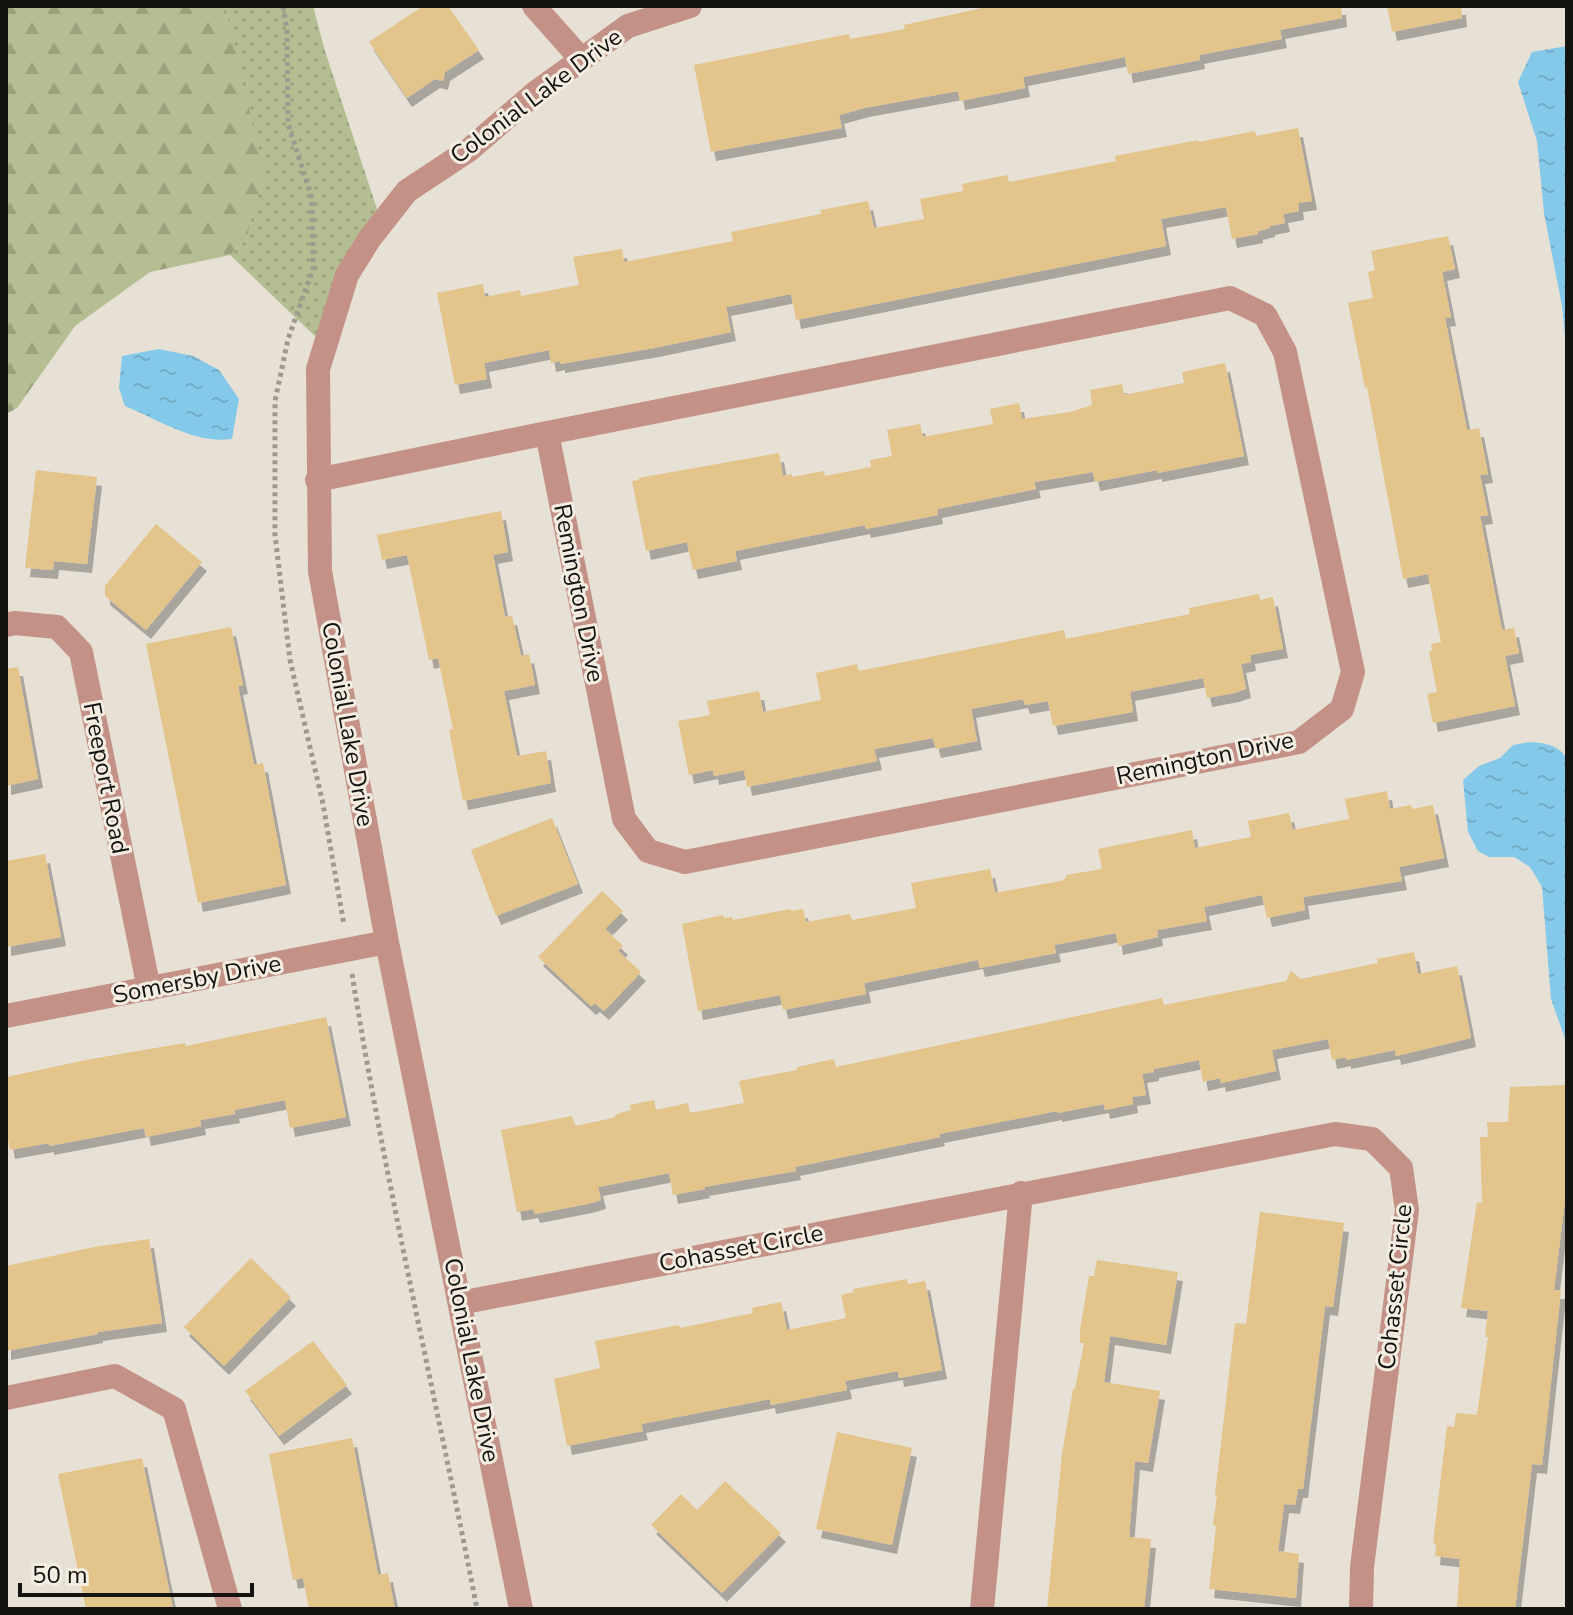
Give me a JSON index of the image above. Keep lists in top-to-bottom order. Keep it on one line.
{"streets":{"street":["Colonial Lake Drive","Remington Drive","Freeport Road","Somersby Drive","Cohasset Circle"]},"crossings":[["Colonial Lake Drive","Remington Drive"],["Colonial Lake Drive","Somersby Drive"],["Colonial Lake Drive","Cohasset Circle"],["Freeport Road","Somersby Drive"]],"scale_bar":"50 m"}
